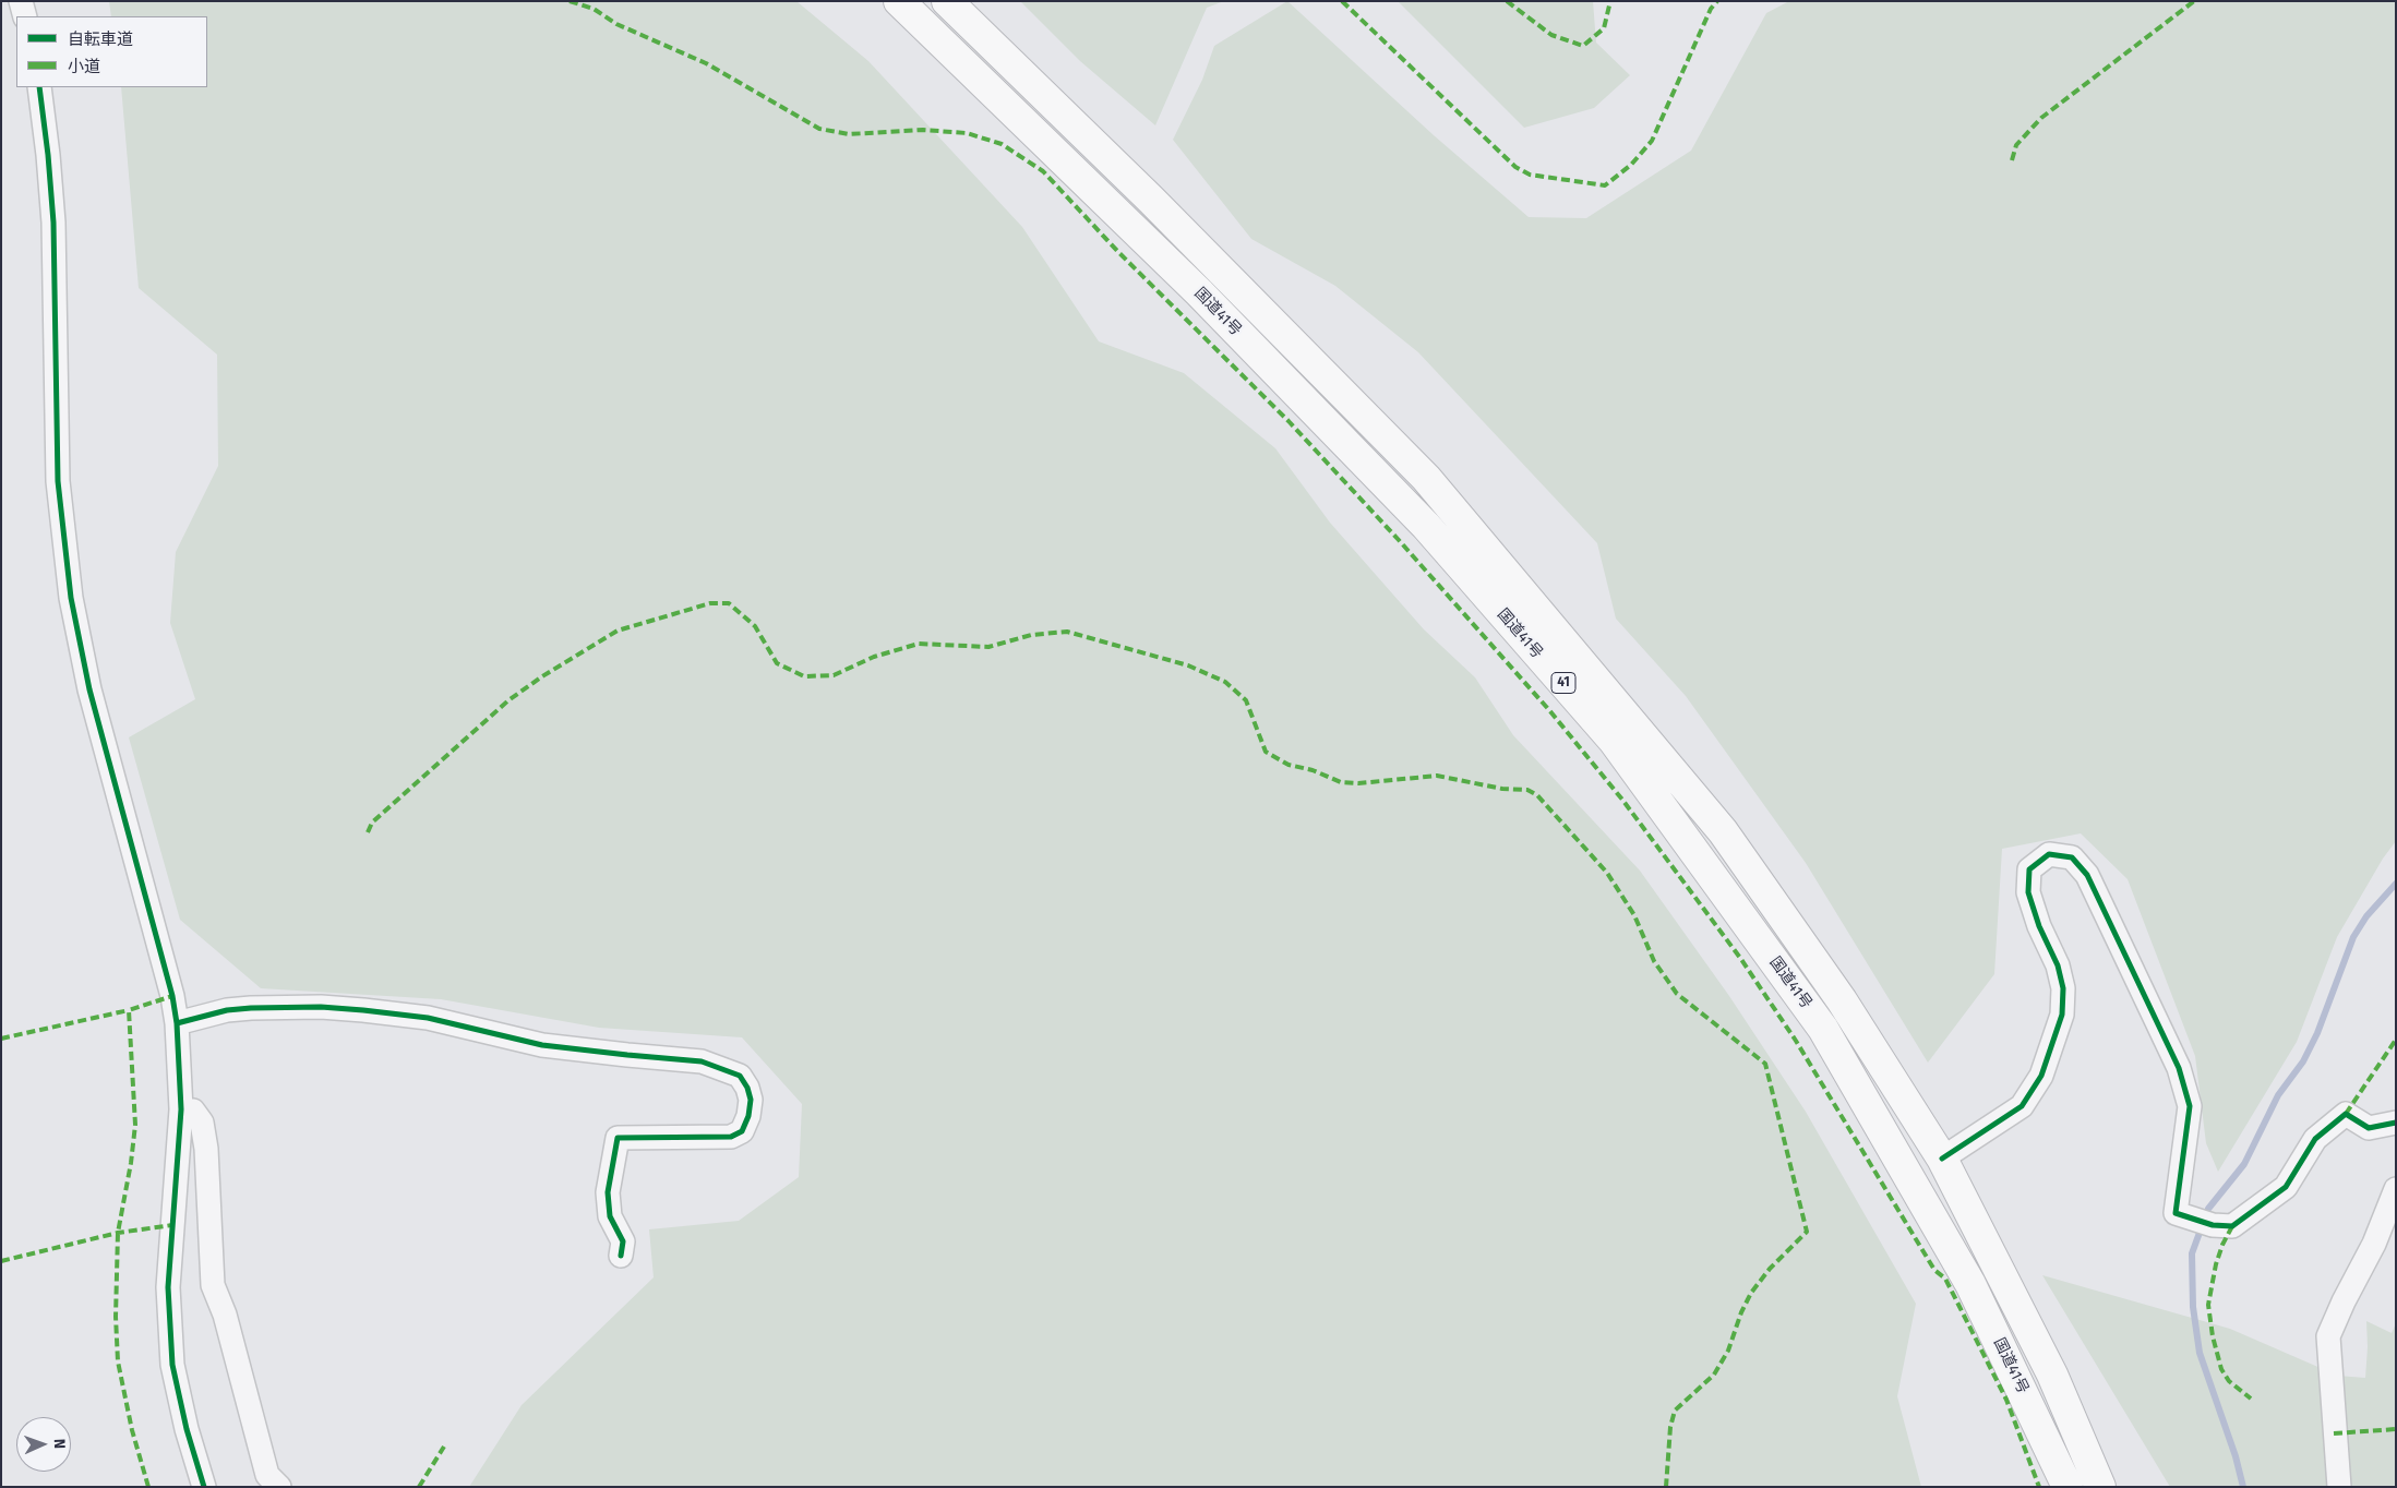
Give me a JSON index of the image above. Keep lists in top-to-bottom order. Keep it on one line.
{"streets":{"highway":["国道41号","41"]},"legend":["自転車道","小道"],"north":"right"}
